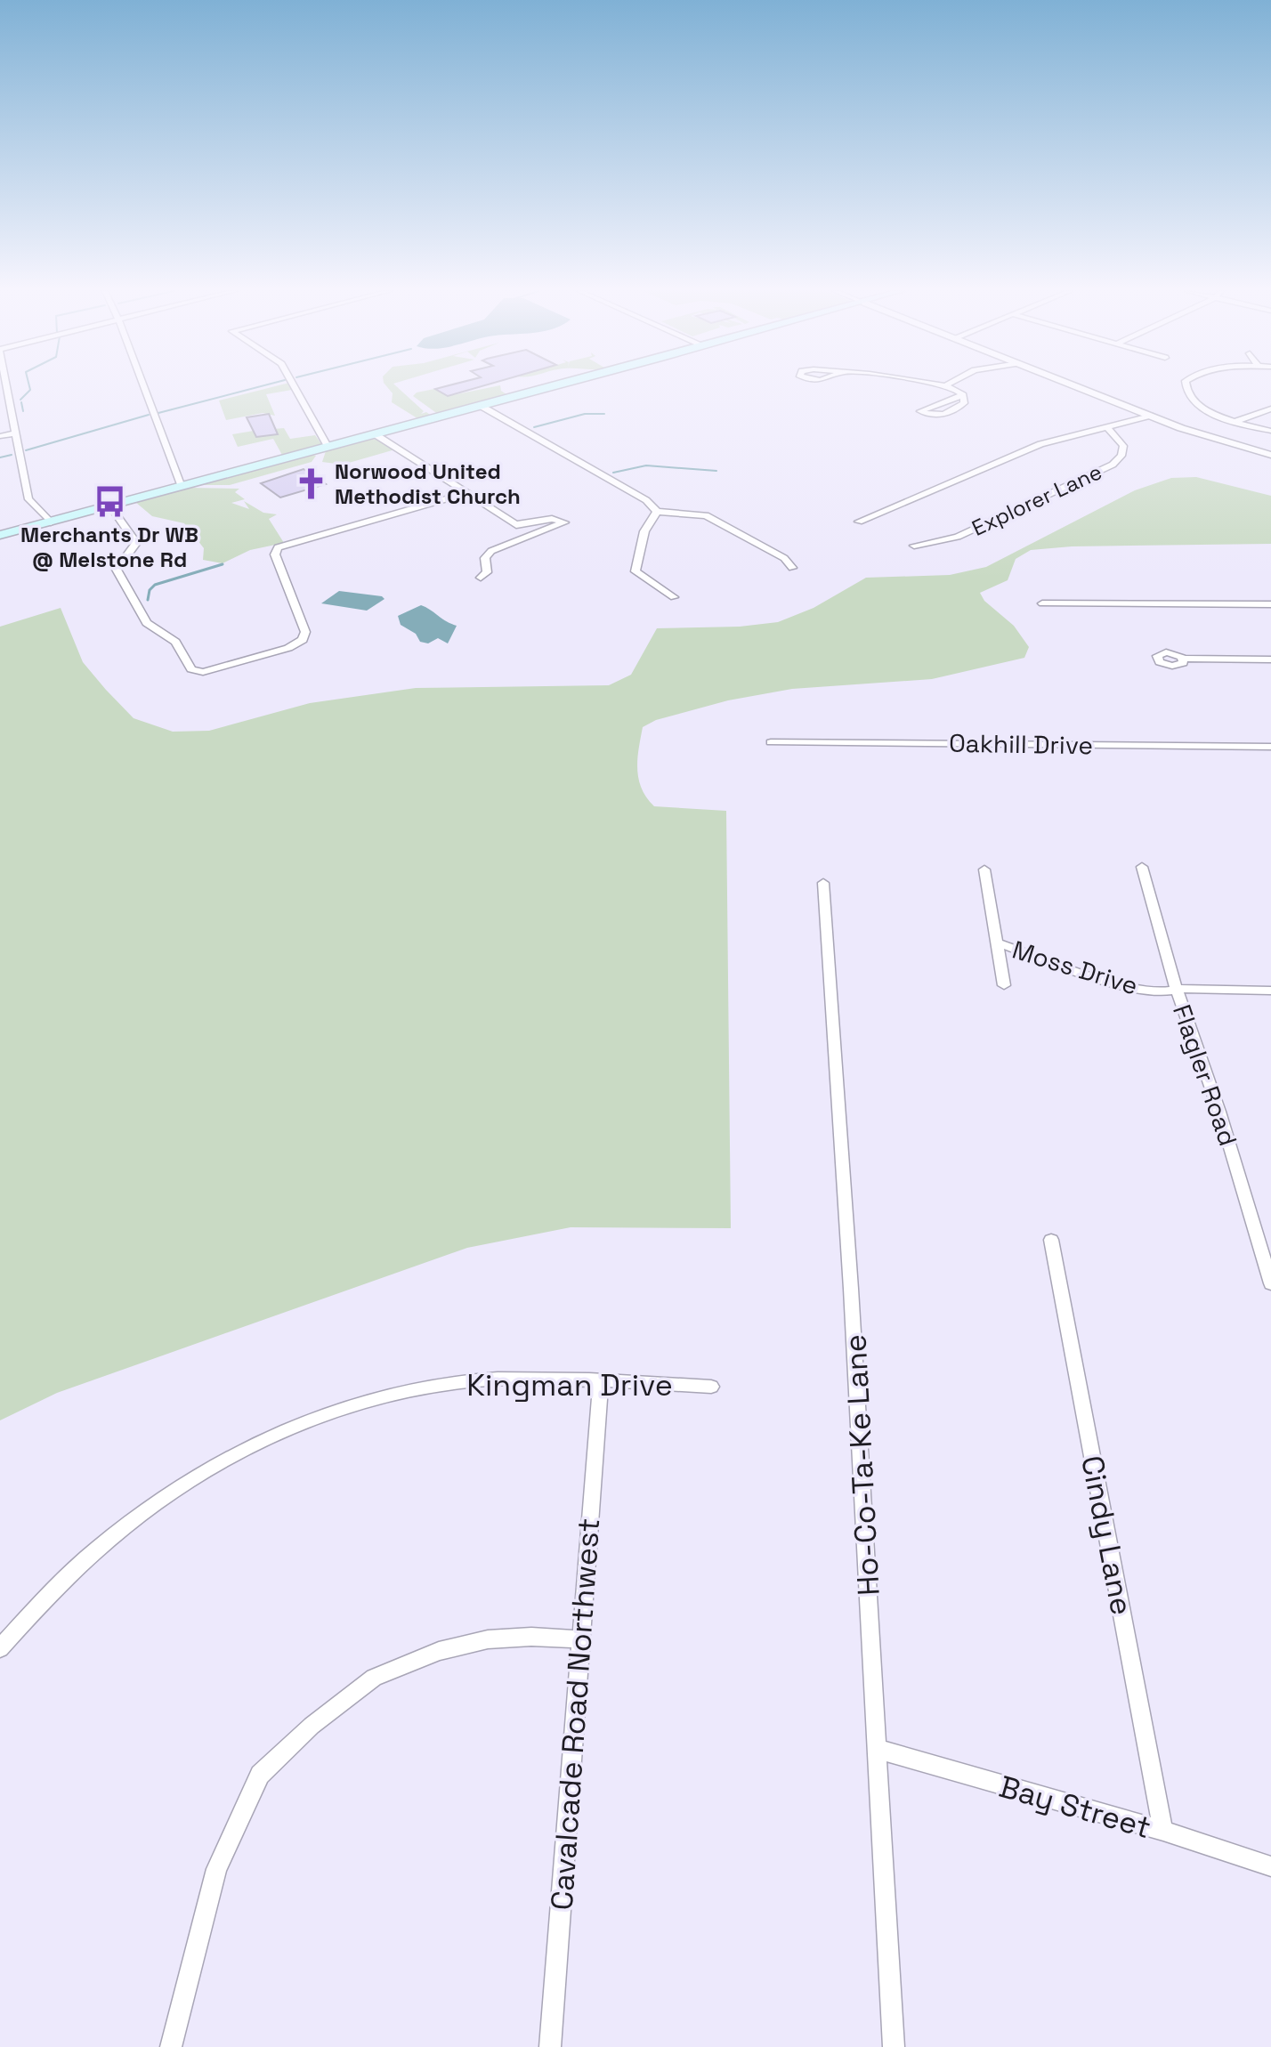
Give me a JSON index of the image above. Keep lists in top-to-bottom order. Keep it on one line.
{"streets":{"street":["Explorer Lane","Oakhill Drive","Moss Drive","Flagler Road","Kingman Drive","Ho-Co-Ta-Ke Lane","Cindy Lane","Cavalcade Road Northwest","Bay Street"]},"crossings":[["Moss Drive","Flagler Road"],["Kingman Drive","Cavalcade Road Northwest"],["Ho-Co-Ta-Ke Lane","Bay Street"],["Cindy Lane","Bay Street"]],"places":{"church":["Norwood United Methodist Church"],"bus stop":["Merchants Dr WB @ Melstone Rd"]}}
